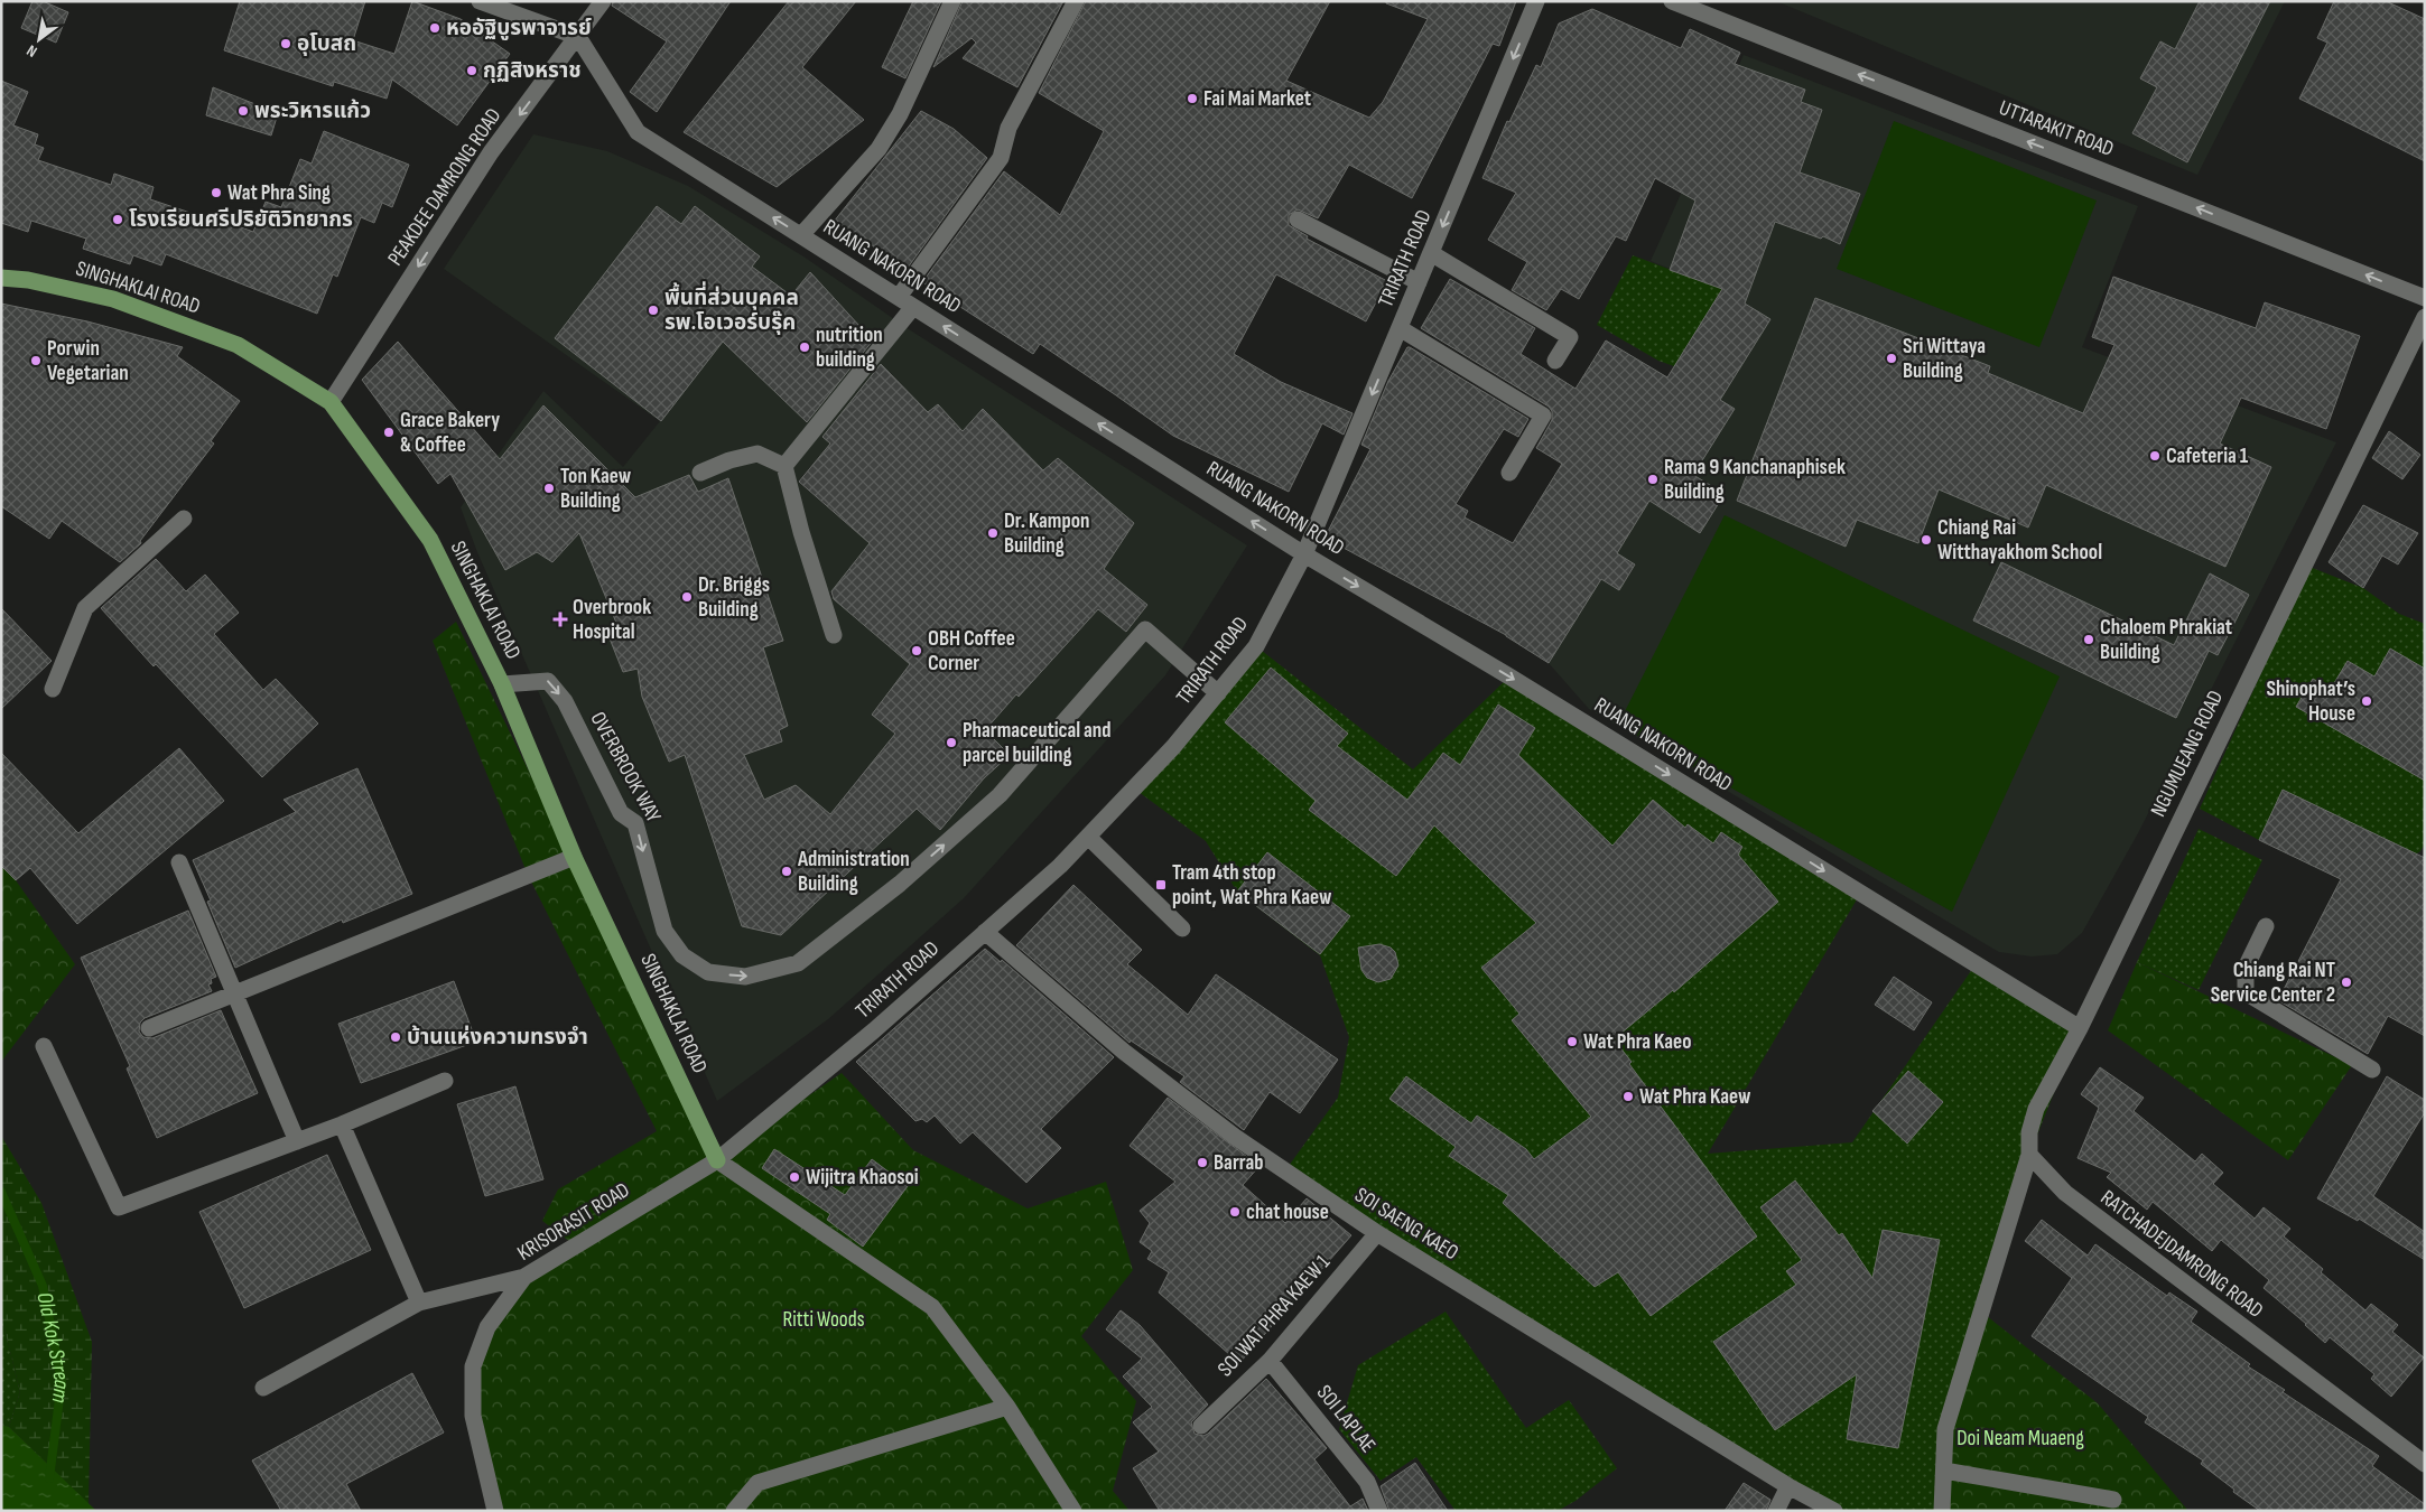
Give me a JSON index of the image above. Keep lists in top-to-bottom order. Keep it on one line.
{"streets":{"main road":["SINGHAKLAI ROAD"],"street":["UTTARAKIT ROAD","PEAKDEE DAMRONG ROAD","TRIRATH ROAD","RUANG NAKORN ROAD","NGUMUEANG ROAD","OVERBROOK WAY","KRISORASIT ROAD","SOI SAENG KAEO","RATCHADEJDAMRONG ROAD","SOI WAT PHRA KAEW 1","SOI LAPLAE"]},"crossings":[["PEAKDEE DAMRONG ROAD","RUANG NAKORN ROAD"],["PEAKDEE DAMRONG ROAD","SINGHAKLAI ROAD"],["TRIRATH ROAD","RUANG NAKORN ROAD"],["TRIRATH ROAD","SINGHAKLAI ROAD"],["TRIRATH ROAD","OVERBROOK WAY"],["TRIRATH ROAD","KRISORASIT ROAD"],["TRIRATH ROAD","SOI SAENG KAEO"],["RUANG NAKORN ROAD","NGUMUEANG ROAD"],["SINGHAKLAI ROAD","OVERBROOK WAY"],["SINGHAKLAI ROAD","KRISORASIT ROAD"],["SOI SAENG KAEO","SOI WAT PHRA KAEW 1"],["SOI WAT PHRA KAEW 1","SOI LAPLAE"]],"one_way":["UTTARAKIT ROAD","PEAKDEE DAMRONG ROAD","TRIRATH ROAD"],"water":["Old Kok Stream"],"parks":["Ritti Woods","Doi Neam Muaeng"],"places":{"other":["หออัฐิบูรพาจารย์","อุโบสถ","กุฏิสิงหราช","Fai Mai Market","พระวิหารแก้ว","Wat Phra Sing","โรงเรียนศรีปริยัติวิทยากร","พื้นที่ส่วนบุคคล รพ.โอเวอร์บรุ๊ค","nutrition building","Sri Wittaya Building","Porwin Vegetarian","Grace Bakery & Coffee","Cafeteria 1","Rama 9 Kanchanaphisek Building","Ton Kaew Building","Dr. Kampon Building","Chiang Rai Witthayakhom School","Dr. Briggs Building","Chaloem Phrakiat Building","OBH Coffee Corner","Shinophat’s House","Pharmaceutical and parcel building","Administration Building","Chiang Rai NT Service Center 2","บ้านแห่งความทรงจำ","Wat Phra Kaeo","Wat Phra Kaew","Barrab","Wijitra Khaosoi","chat house"],"health":["Overbrook Hospital"],"transit":["Tram 4th stop point, Wat Phra Kaew"]},"north":"bottom left"}
